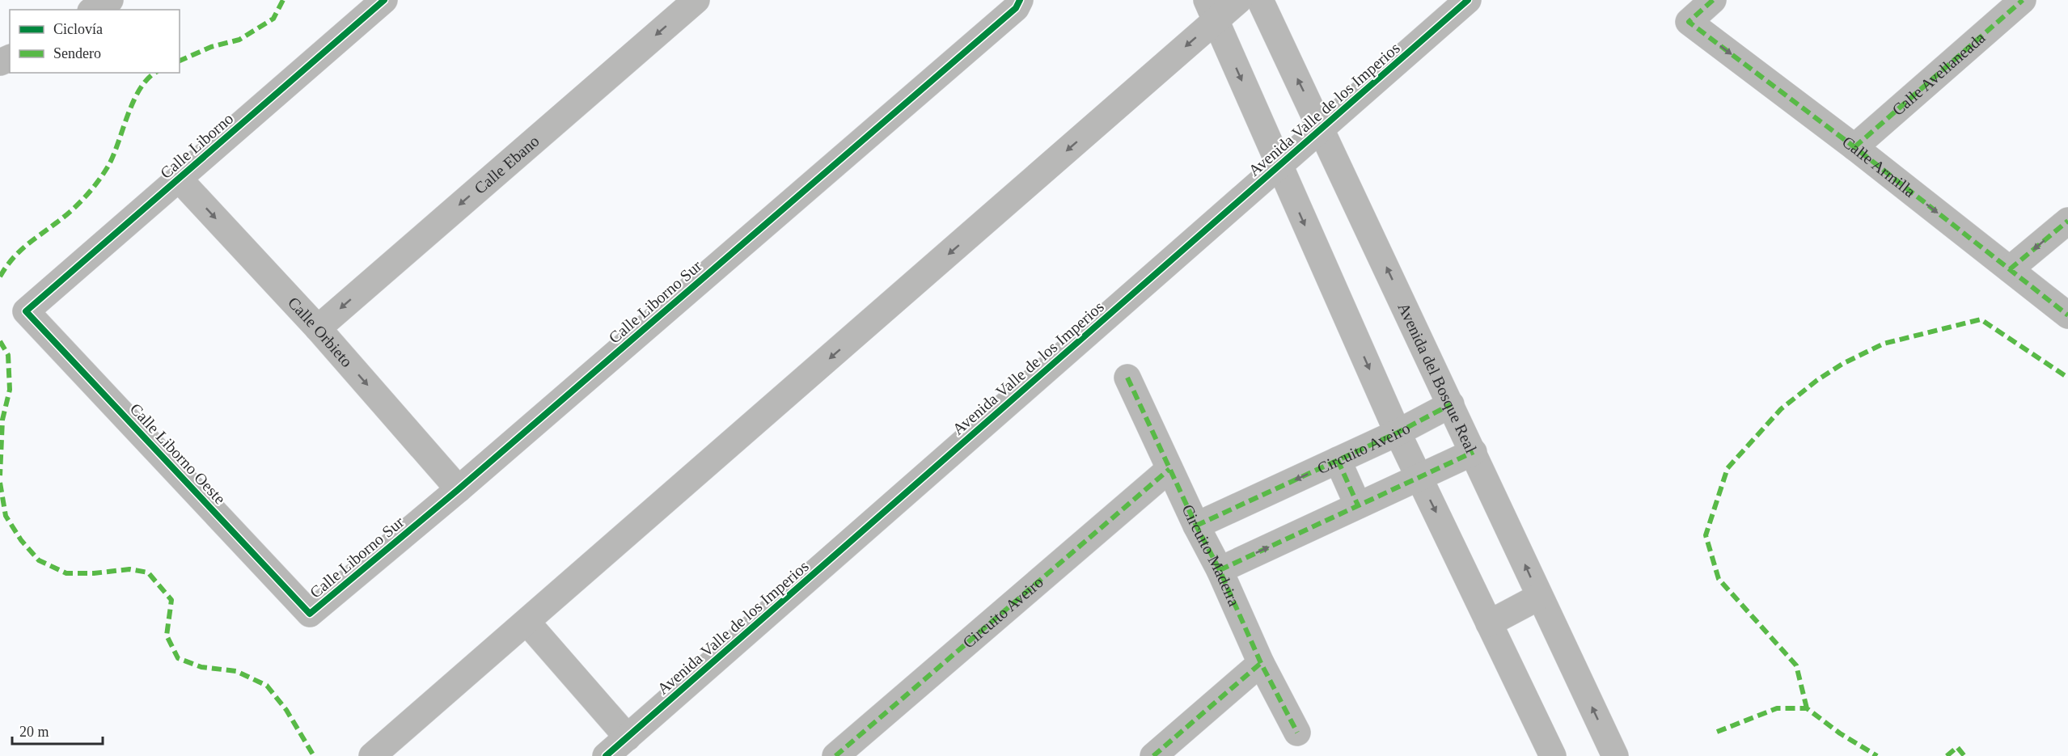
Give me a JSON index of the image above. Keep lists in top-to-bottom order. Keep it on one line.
{"streets":{"street":["Calle Avellaneada","Avenida Valle de los Imperios","Calle Liborno","Calle Ebano","Calle Armilla","Calle Liborno Sur","Calle Orbieto","Avenida del Bosque Real","Circuito Aveiro","Calle Liborno Oeste","Circuito Madeira"]},"crossings":[["Calle Avellaneada","Calle Armilla"],["Avenida Valle de los Imperios","Avenida del Bosque Real"],["Calle Liborno","Calle Orbieto"],["Calle Liborno","Calle Liborno Oeste"],["Calle Ebano","Calle Orbieto"],["Calle Liborno Sur","Calle Orbieto"],["Calle Liborno Sur","Calle Liborno Oeste"],["Avenida del Bosque Real","Circuito Aveiro"],["Circuito Aveiro","Circuito Madeira"]],"one_way":["Calle Ebano","Calle Armilla","Calle Orbieto"],"legend":["Ciclovía","Sendero"],"scale_bar":"20 m"}
